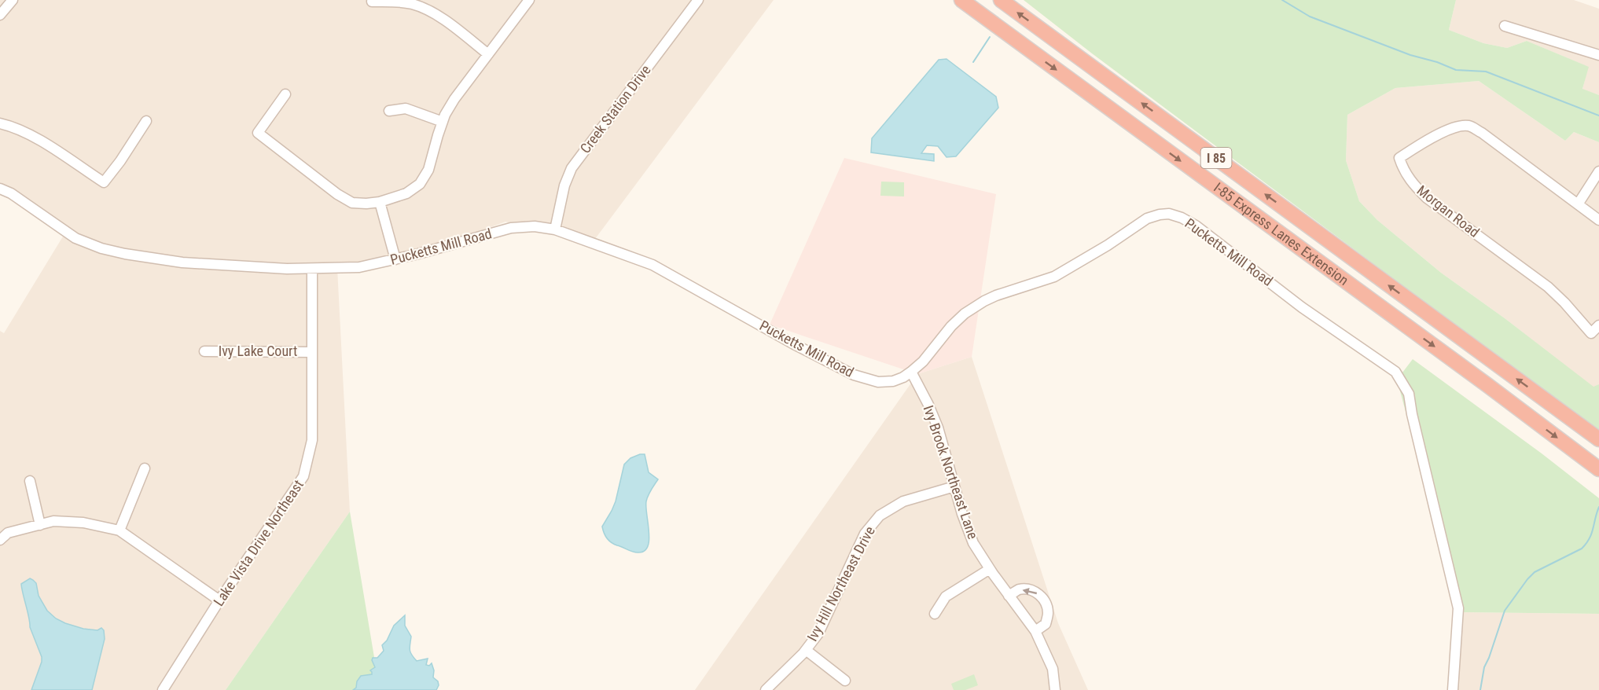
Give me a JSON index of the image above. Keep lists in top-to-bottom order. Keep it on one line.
{"streets":{"highway":["I 85","I-85 Express Lanes Extension"],"street":["Creek Station Drive","Morgan Road","Pucketts Mill Road","Ivy Lake Court","Ivy Brook Northeast Lane","Lake Vista Drive Northeast","Ivy Hill Northeast Drive"]},"crossings":[["Creek Station Drive","Pucketts Mill Road"],["Pucketts Mill Road","Ivy Brook Northeast Lane"],["Pucketts Mill Road","Lake Vista Drive Northeast"],["Ivy Lake Court","Lake Vista Drive Northeast"],["Ivy Brook Northeast Lane","Ivy Hill Northeast Drive"]]}
